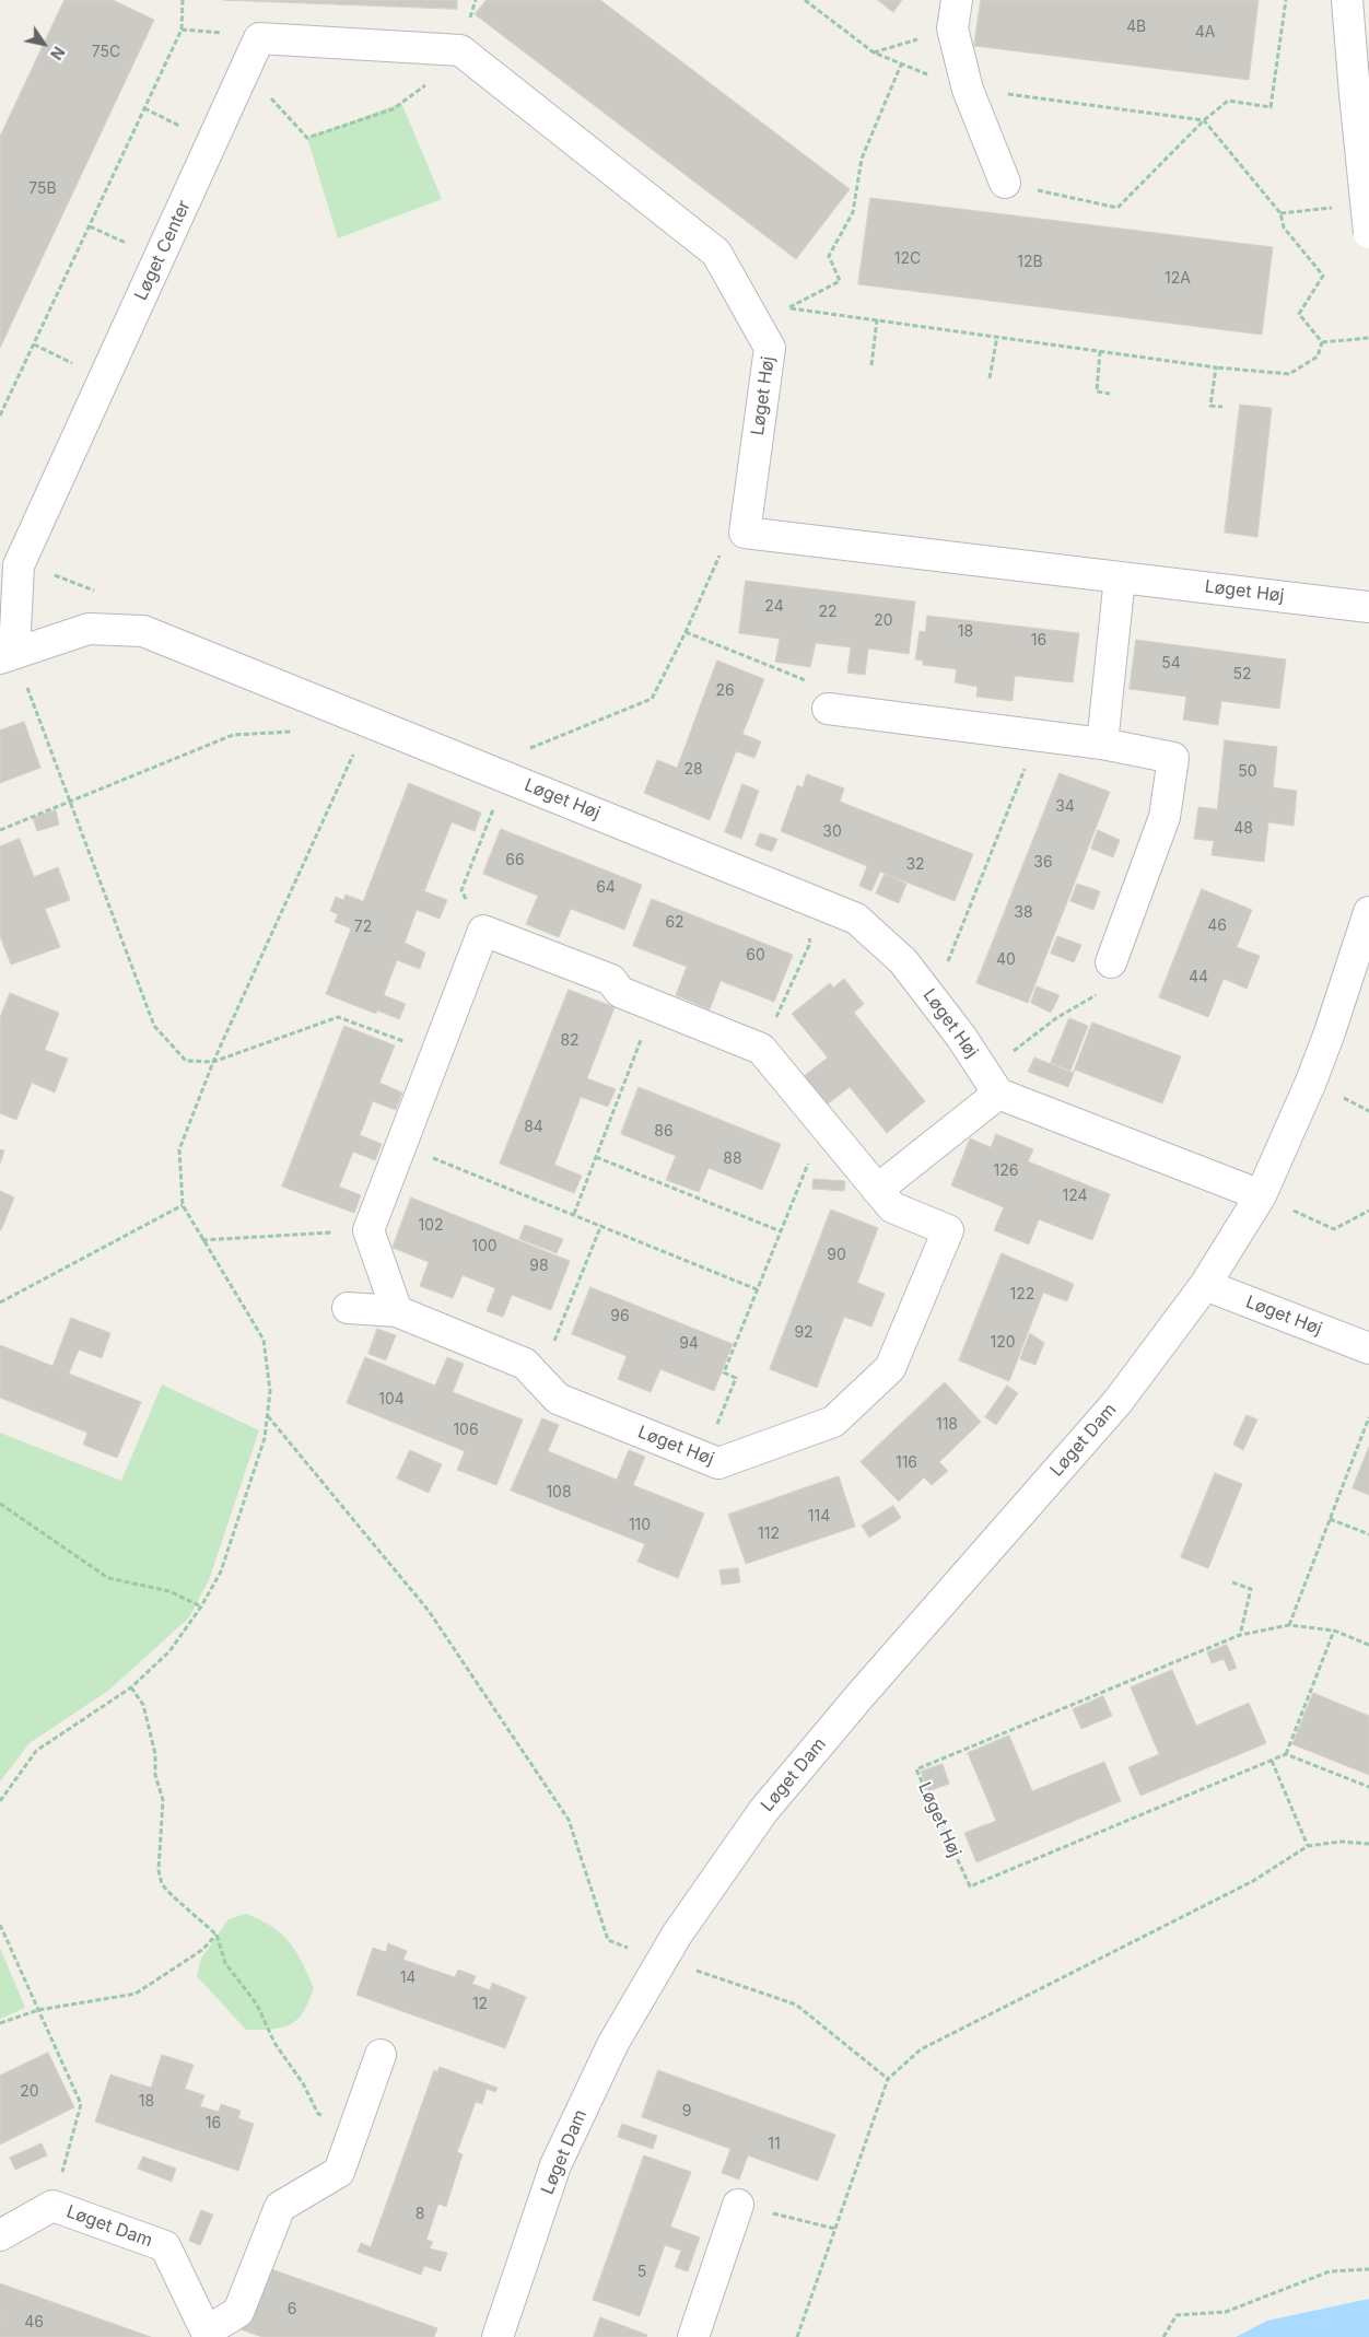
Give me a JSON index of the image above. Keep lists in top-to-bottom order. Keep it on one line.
{"streets":{"street":["Løget Center","Løget Høj","Løget Dam"]},"crossings":[["Løget Center","Løget Høj"],["Løget Høj","Løget Dam"]],"house_numbers":["4B","4A","75C","75B","12C","12B","12A","24","22","20","18","16","54","52","26","28","50","34","48","30","66","36","32","64","38","62","46","72","60","40","44","82","84","86","88","126","124","102","100","90","98","122","96","92","120","94","104","118","106","116","108","114","110","112","14","12","20","18","9","16","11","8","5","6","46"],"north":"bottom right"}
